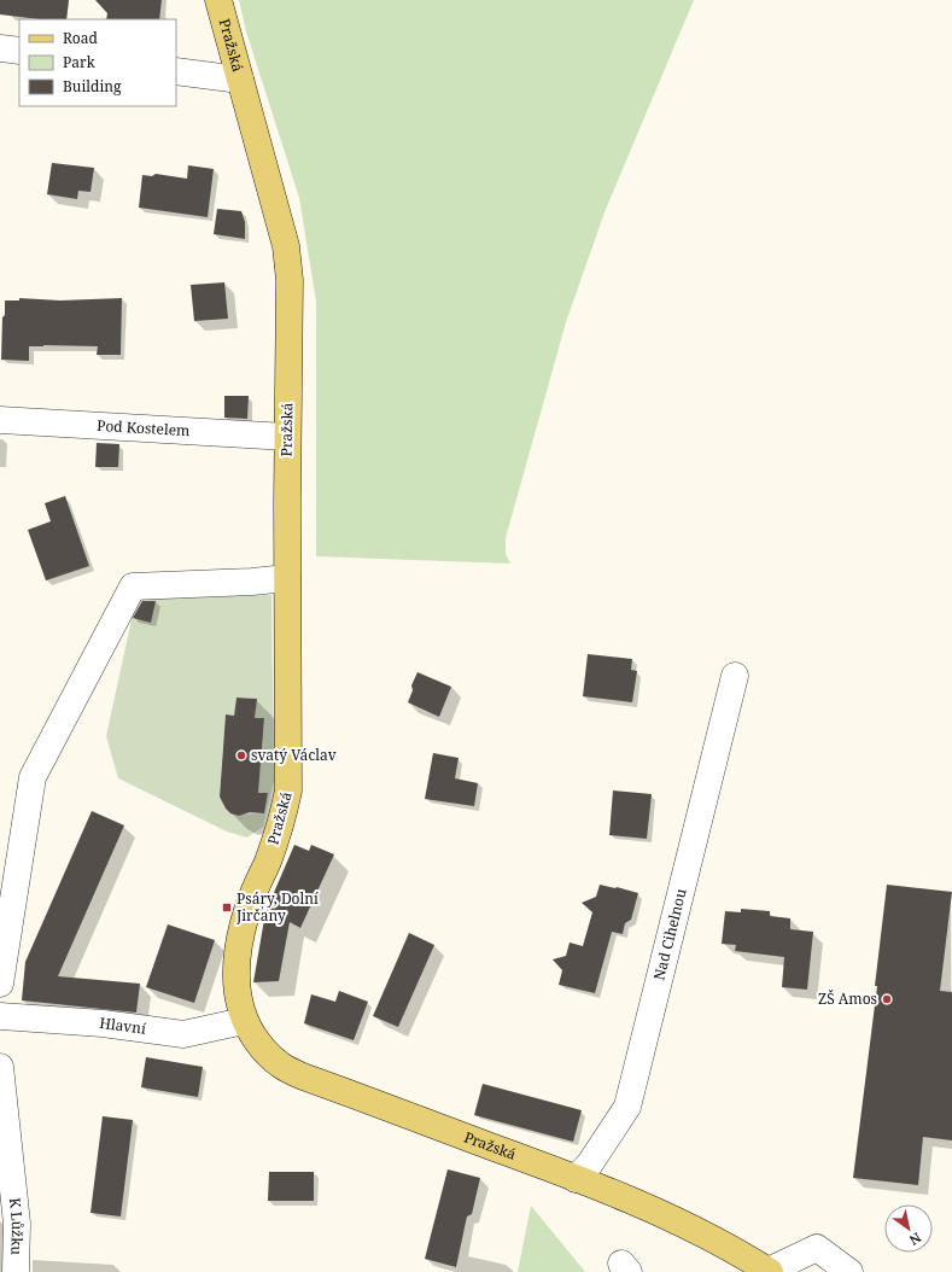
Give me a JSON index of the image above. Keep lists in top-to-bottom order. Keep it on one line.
{"streets":{"main road":["Pražská"],"street":["Pod Kostelem","Nad Cihelnou","Hlavní","K Lůžku"]},"crossings":[["Pražská","Pod Kostelem"],["Pražská","Nad Cihelnou"],["Pražská","Hlavní"]],"places":{"other":["svatý Václav","ZŠ Amos"],"transit":["Psáry, Dolní Jirčany"]},"legend":["Road","Park","Building"],"north":"bottom right"}
